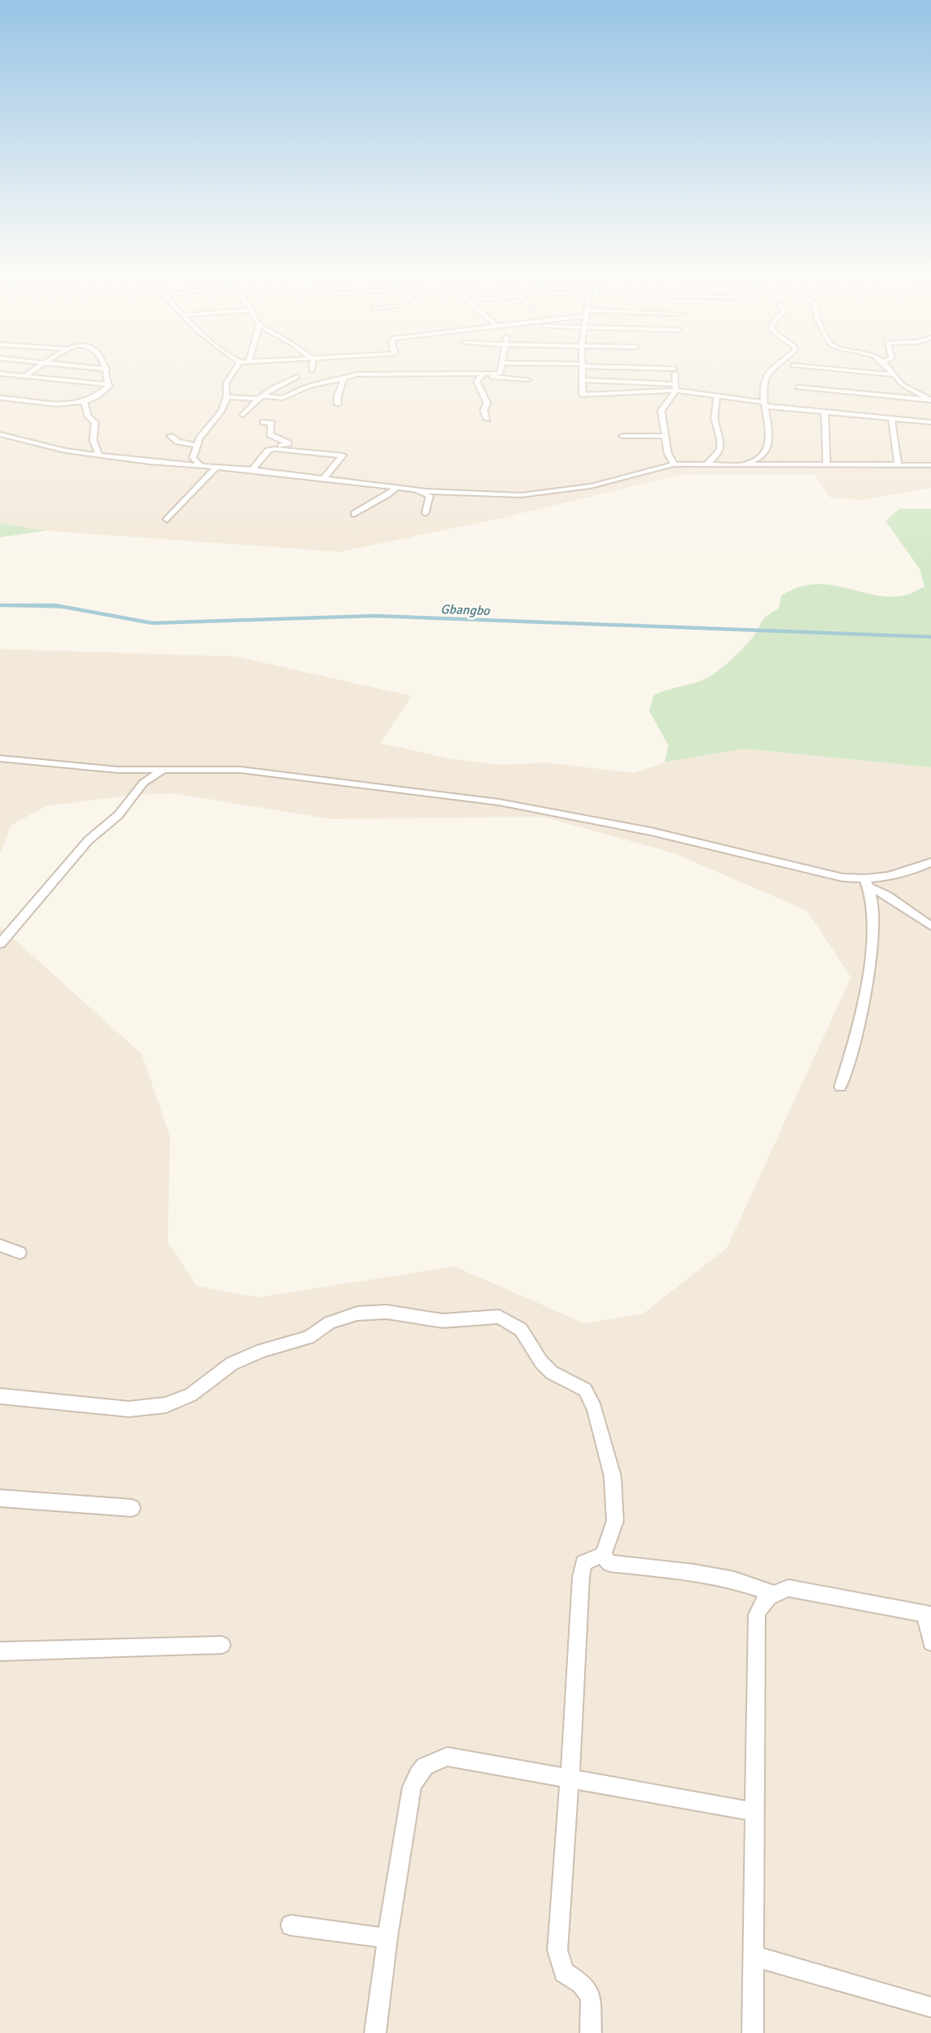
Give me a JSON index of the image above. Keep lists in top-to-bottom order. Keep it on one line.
{"water":["Gbangbo"]}
